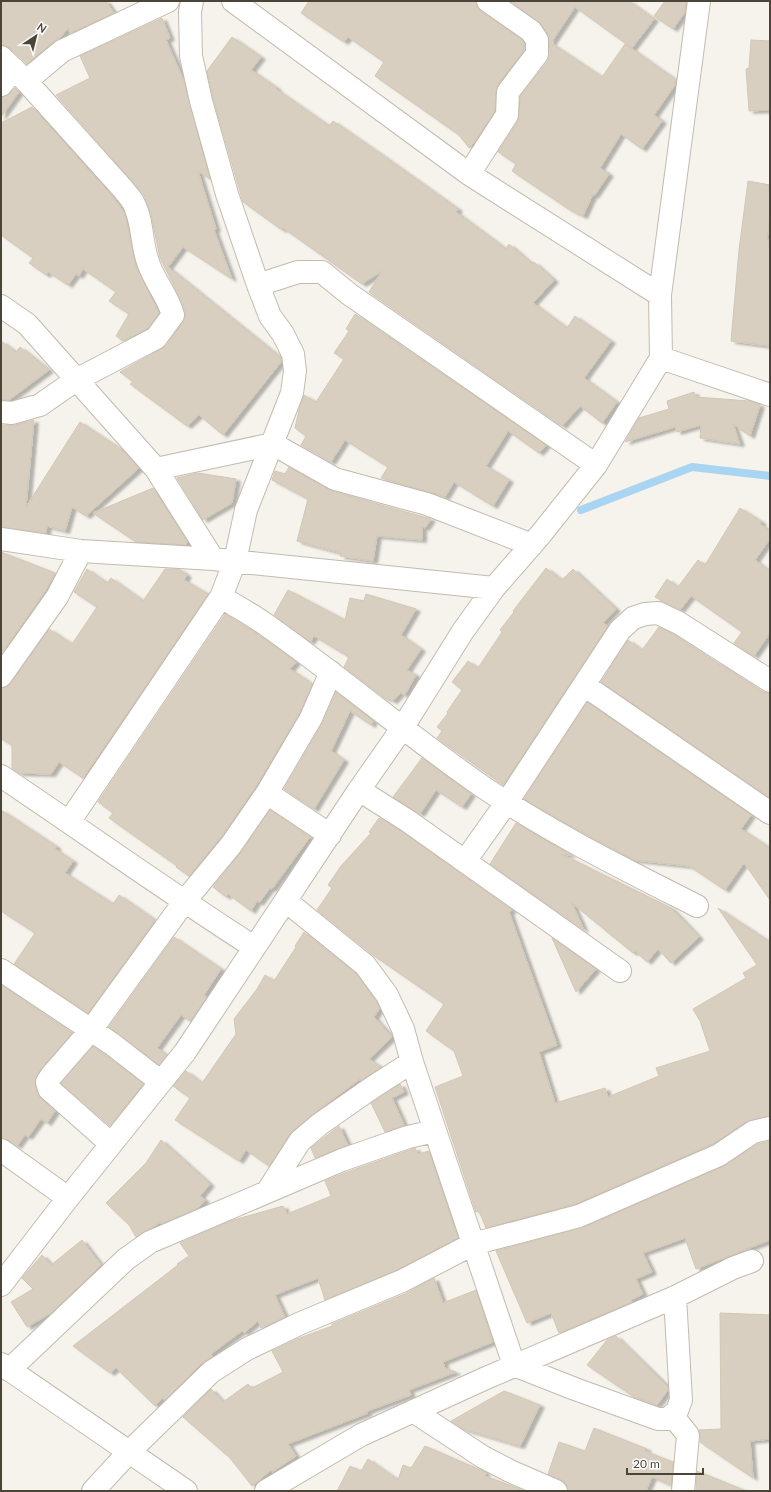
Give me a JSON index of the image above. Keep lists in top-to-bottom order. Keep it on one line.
{"scale_bar":"20 m","north":"top right"}
